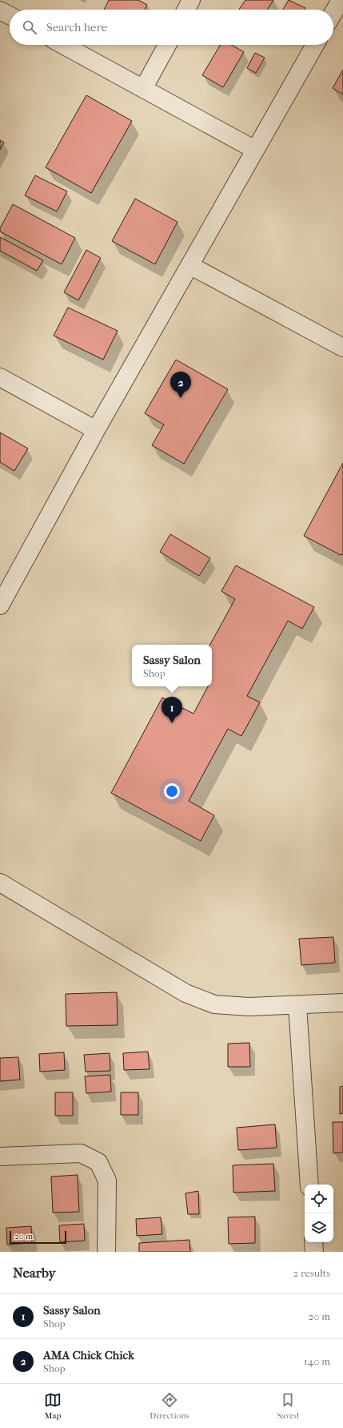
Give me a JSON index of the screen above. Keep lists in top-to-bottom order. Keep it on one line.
{"scale_bar":"20 m","page":{"search":"Search here","pins":["2","1"],"popup":["Sassy Salon","Shop"],"scale":"20 m","heading":["Nearby","2 results"],"list":[{"mark":"1","name":"Sassy Salon","note":"Shop","value":"20 m"},{"mark":"2","name":"AMA Chick Chick","note":"Shop","value":"140 m"}],"nav":["Map","Directions","Saved"]}}
